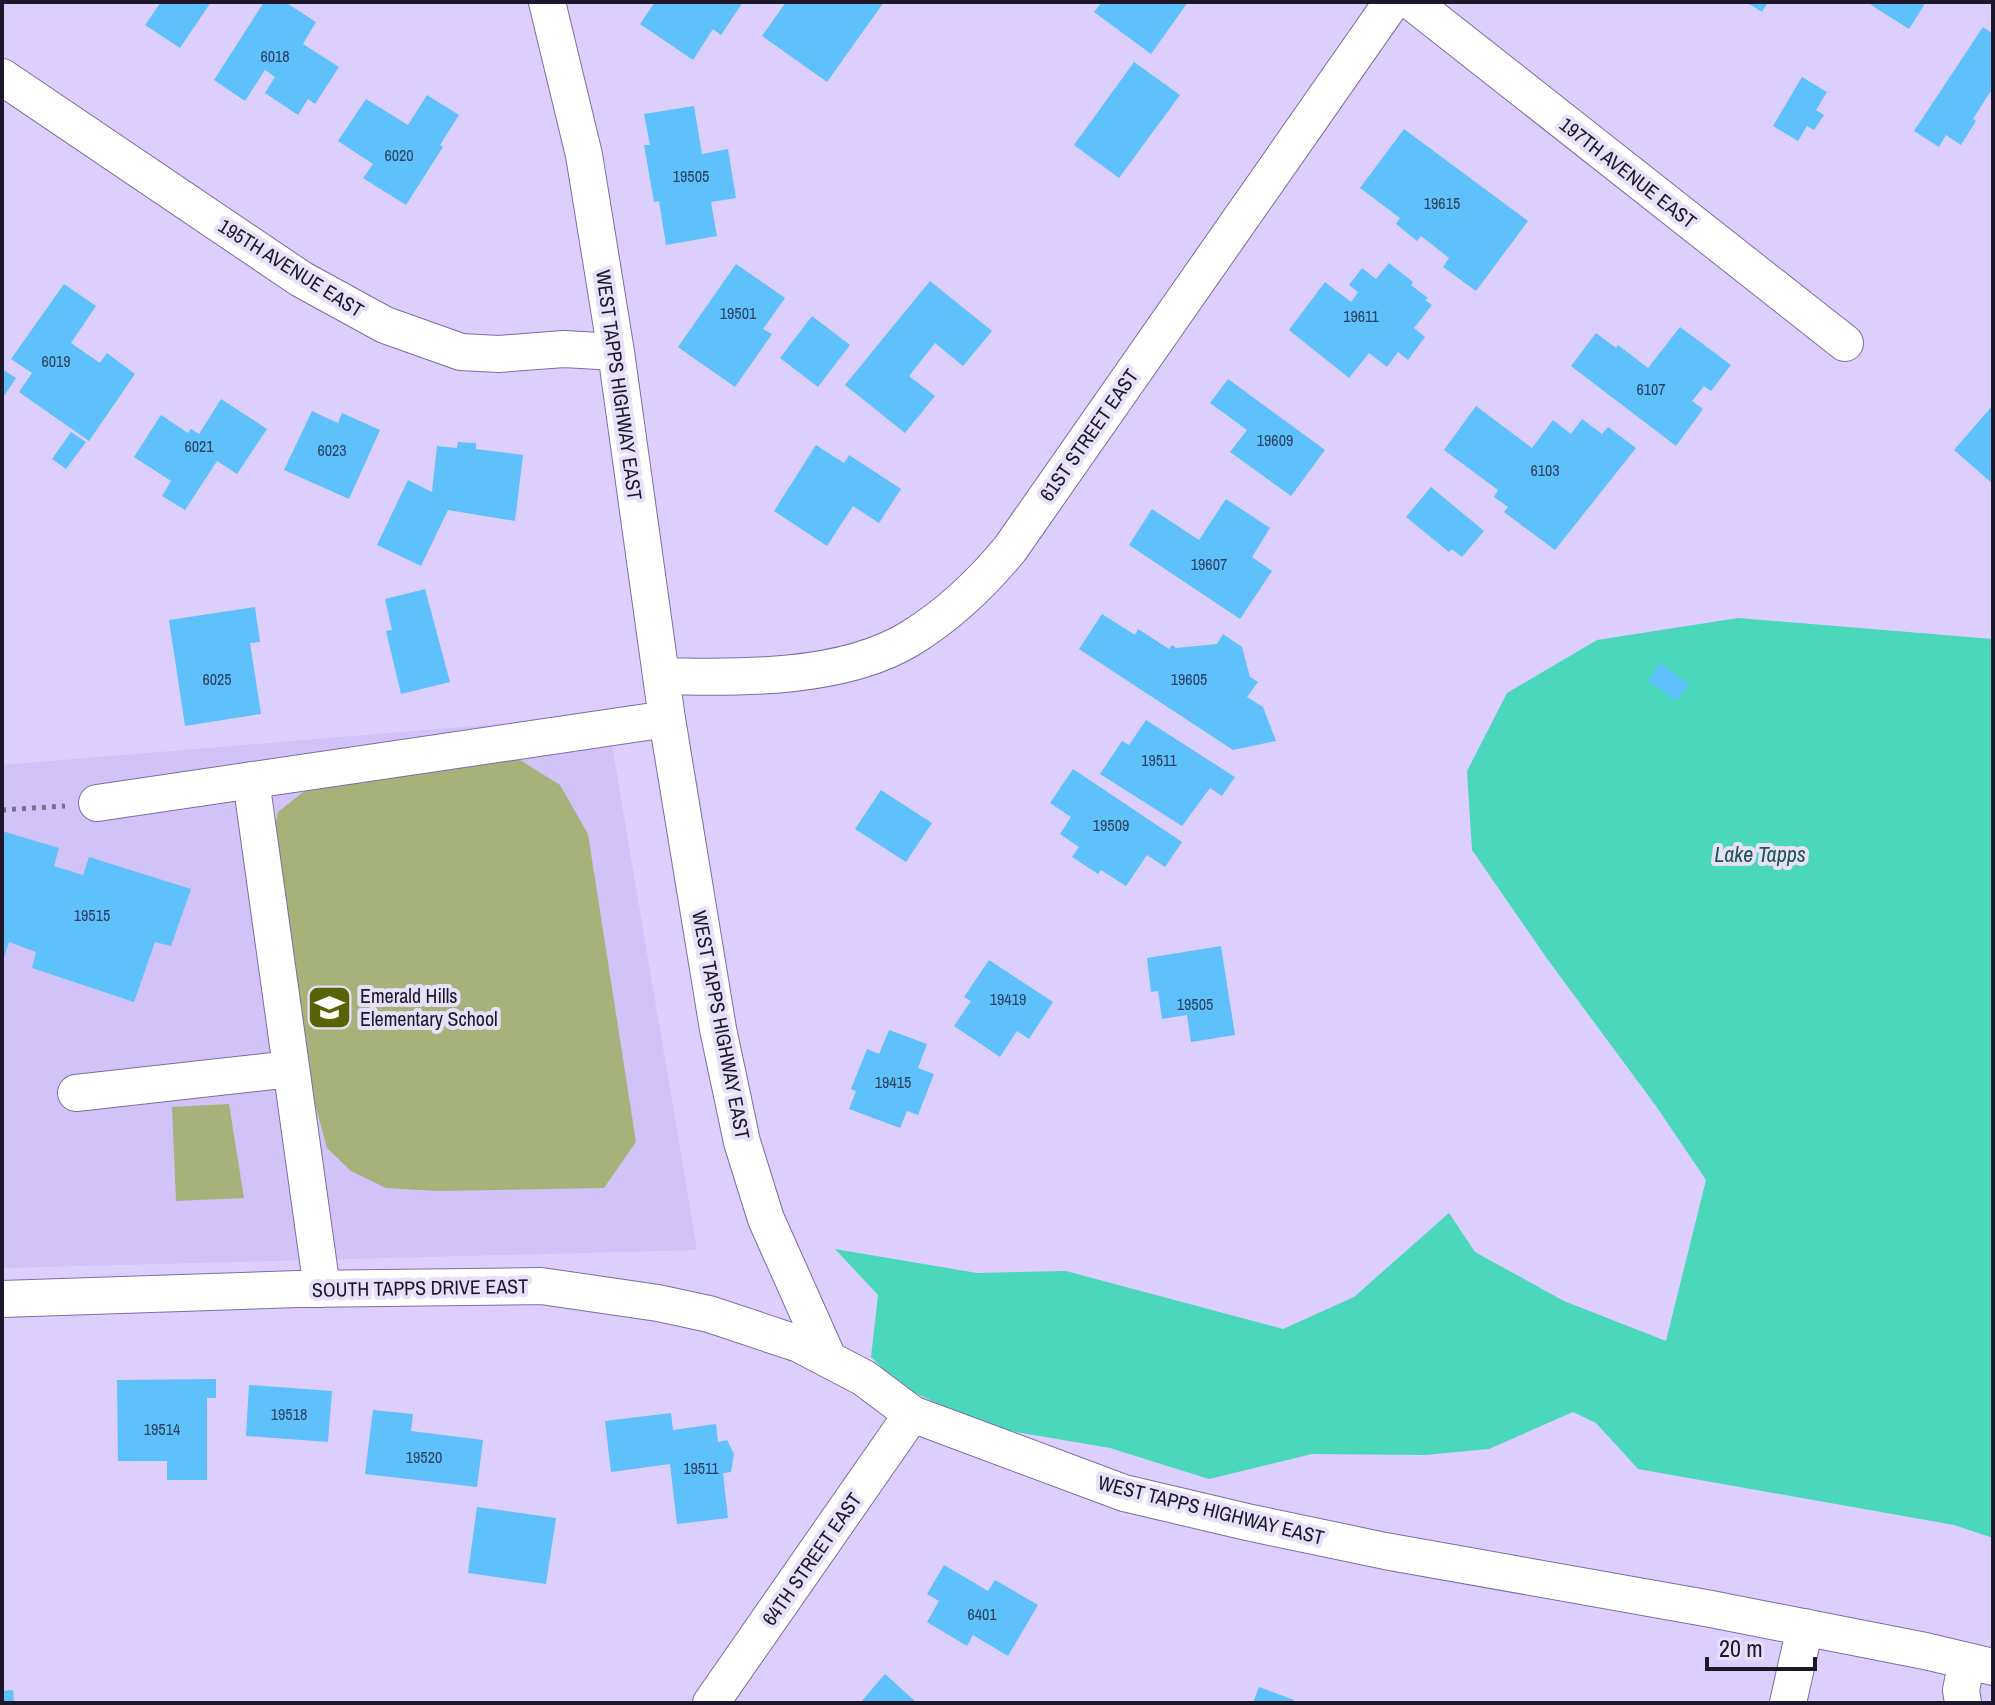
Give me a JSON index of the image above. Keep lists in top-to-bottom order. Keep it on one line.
{"streets":{"street":["197TH AVENUE EAST","195TH AVENUE EAST","WEST TAPPS HIGHWAY EAST","61ST STREET EAST","SOUTH TAPPS DRIVE EAST","64TH STREET EAST"]},"crossings":[["195TH AVENUE EAST","WEST TAPPS HIGHWAY EAST"],["WEST TAPPS HIGHWAY EAST","61ST STREET EAST"],["WEST TAPPS HIGHWAY EAST","SOUTH TAPPS DRIVE EAST"],["WEST TAPPS HIGHWAY EAST","64TH STREET EAST"]],"water":["Lake Tapps"],"places":{"school or university":["Emerald Hills Elementary School"]},"house_numbers":["6018","6020","19505","19615","19501","19611","6019","6107","19609","6021","6023","6103","19607","6025","19605","19511","19509","19515","19419","19505","19415","19518","19514","19520","19511","6401"],"scale_bar":"20 m"}
